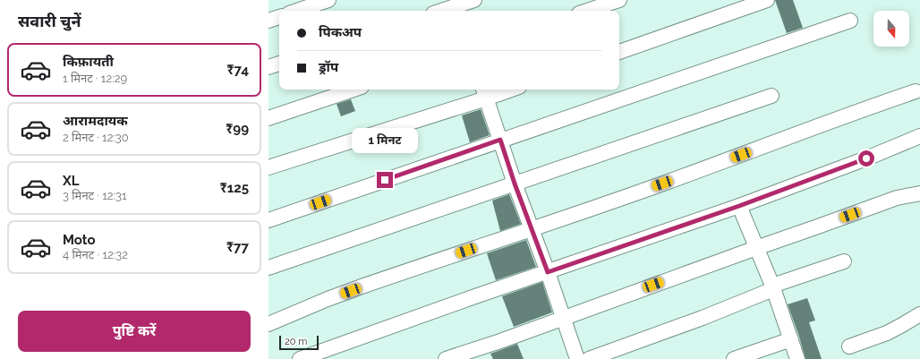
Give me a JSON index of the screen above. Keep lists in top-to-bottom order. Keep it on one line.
{"scale_bar":"20 m","north":"bottom","page":{"heading":"सवारी चुनें","banner":["पिकअप","ड्रॉप"],"list":[{"name":"किफ़ायती","note":"1 मिनट · 12:29","value":"₹74"},{"name":"आरामदायक","note":"2 मिनट · 12:30","value":"₹99"},{"name":"XL","note":"3 मिनट · 12:31","value":"₹125"},{"name":"Moto","note":"4 मिनट · 12:32","value":"₹77"}],"bubble":"1 मिनट","buttons":"पुष्टि करें","scale":"20 m"}}
